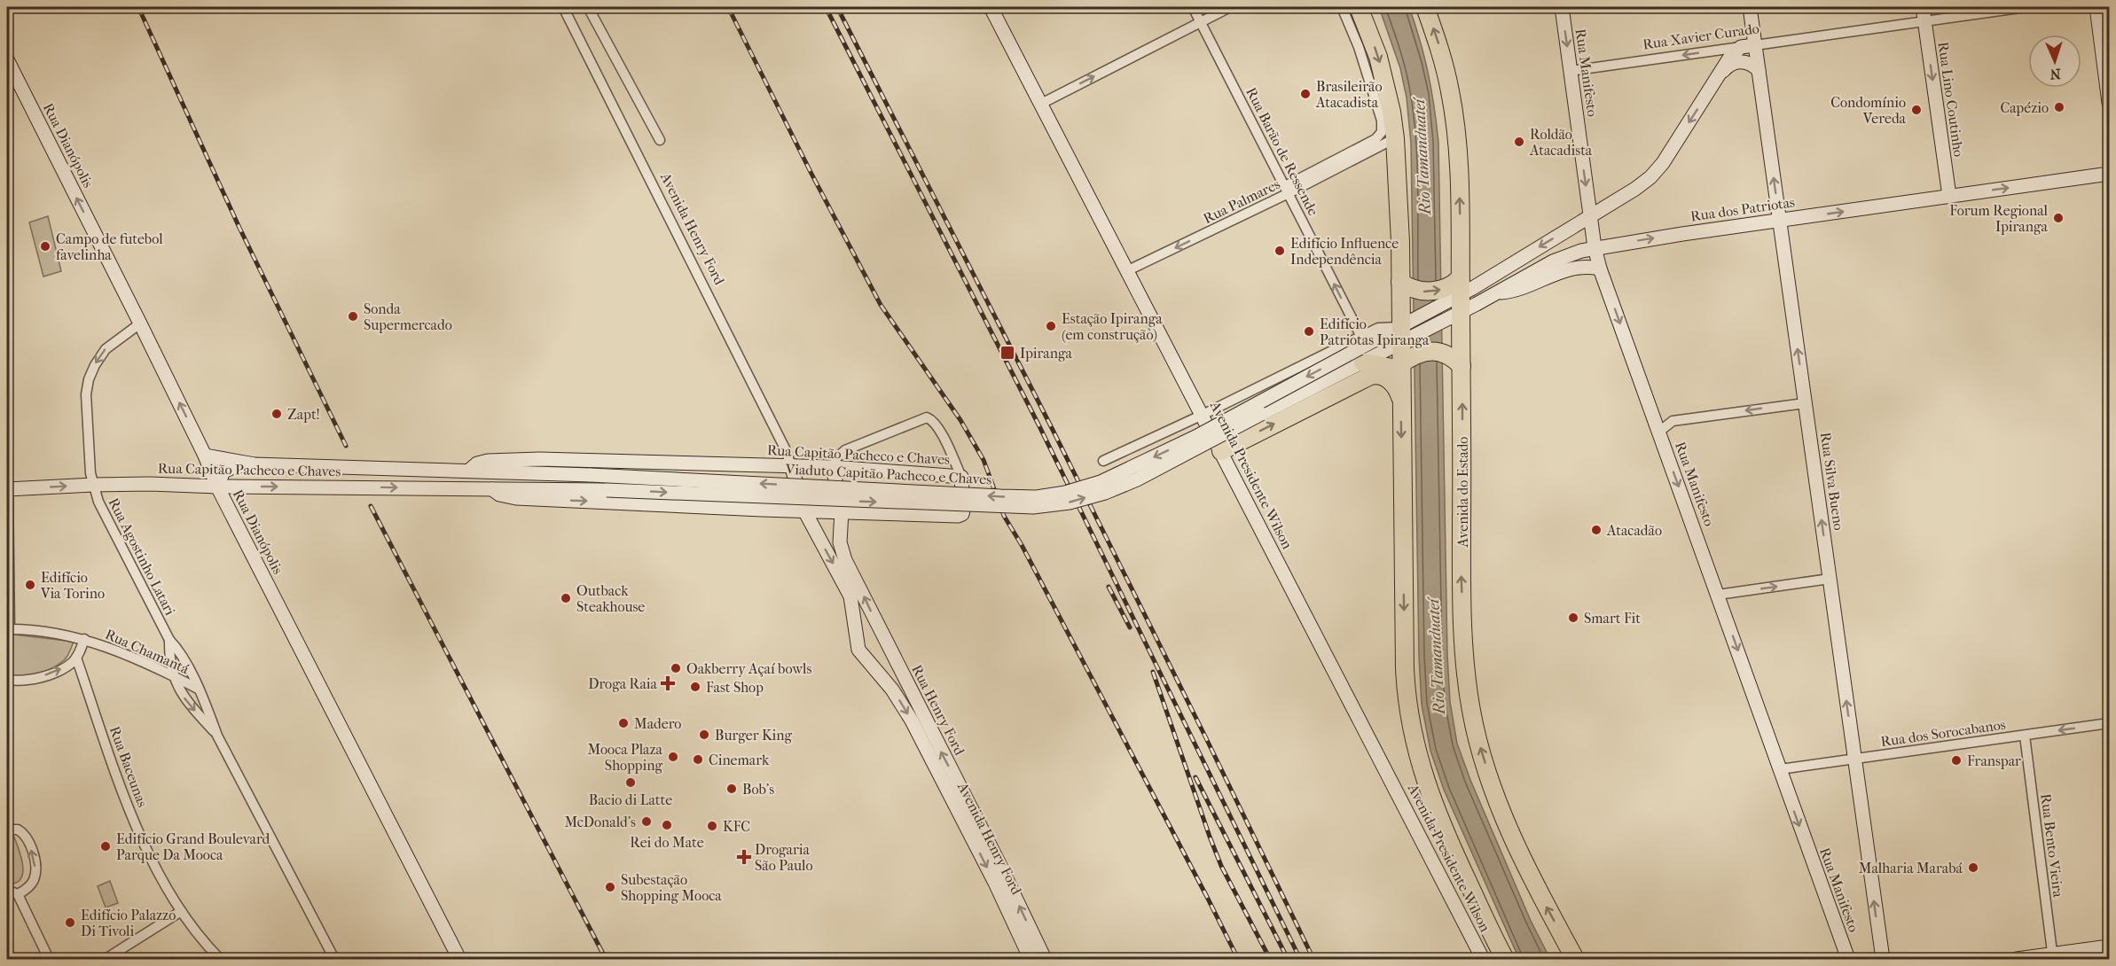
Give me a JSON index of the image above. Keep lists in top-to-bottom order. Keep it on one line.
{"streets":{"highway":["Avenida do Estado"],"main road":["Rua Manifesto","Rua Lino Coutinho","Rua Dianópolis","Rua dos Patriotas","Avenida Henry Ford","Rua Capitão Pacheco e Chaves","Viaduto Capitão Pacheco e Chaves","Avenida Presidente Wilson","Rua Silva Bueno","Rua Henry Ford"],"street":["Rua Xavier Curado","Rua Barão de Ressende","Rua Palmares","Rua Agostinho Latari","Rua Chamantá","Rua dos Sorocabanos","Rua Baceunas","Rua Bento Vieira"]},"crossings":[["Rua Xavier Curado","Rua Manifesto"],["Rua Xavier Curado","Rua Lino Coutinho"],["Rua Xavier Curado","Rua dos Patriotas"],["Rua Xavier Curado","Rua Silva Bueno"],["Rua Manifesto","Rua dos Patriotas"],["Rua Manifesto","Rua dos Sorocabanos"],["Rua Lino Coutinho","Rua dos Patriotas"],["Rua Dianópolis","Rua Capitão Pacheco e Chaves"],["Rua Dianópolis","Rua Agostinho Latari"],["Rua Barão de Ressende","Rua Palmares"],["Rua Barão de Ressende","Viaduto Capitão Pacheco e Chaves"],["Rua Palmares","Avenida Presidente Wilson"],["Rua dos Patriotas","Viaduto Capitão Pacheco e Chaves"],["Rua dos Patriotas","Rua Silva Bueno"],["Rua dos Patriotas","Avenida do Estado"],["Avenida Henry Ford","Rua Capitão Pacheco e Chaves"],["Rua Capitão Pacheco e Chaves","Viaduto Capitão Pacheco e Chaves"],["Rua Capitão Pacheco e Chaves","Rua Agostinho Latari"],["Rua Capitão Pacheco e Chaves","Rua Henry Ford"],["Rua Silva Bueno","Rua dos Sorocabanos"],["Rua Agostinho Latari","Rua Chamantá"],["Rua dos Sorocabanos","Rua Bento Vieira"]],"one_way":["Rua Xavier Curado","Rua Manifesto","Rua Lino Coutinho","Rua Dianópolis","Rua Barão de Ressende","Rua Palmares","Avenida Henry Ford","Rua Silva Bueno","Rua Agostinho Latari"],"water":["Rio Tamanduateí"],"places":{"other":["Brasileirão Atacadista","Capézio","Condomínio Vereda","Roldão Atacadista","Forum Regional Ipiranga","Campo de futebol favelinha","Edifício Influence Independência","Sonda Supermercado","Estação Ipiranga (em construção)","Edifício Patriotas Ipiranga","Zapt!","Atacadão","Edifício Via Torino","Outback Steakhouse","Smart Fit","Oakberry Açaí bowls","Fast Shop","Madero","Burger King","Mooca Plaza Shopping","Cinemark","Franspar","Bacio di Latte","Bob's","McDonald's","Rei do Mate","KFC","Edifício Grand Boulevard Parque Da Mooca","Malharia Marabá","Subestação Shopping Mooca","Edifício Palazzo Di Tivoli"],"transit":["Ipiranga"],"health":["Droga Raia","Drogaria São Paulo"]},"north":"bottom"}
